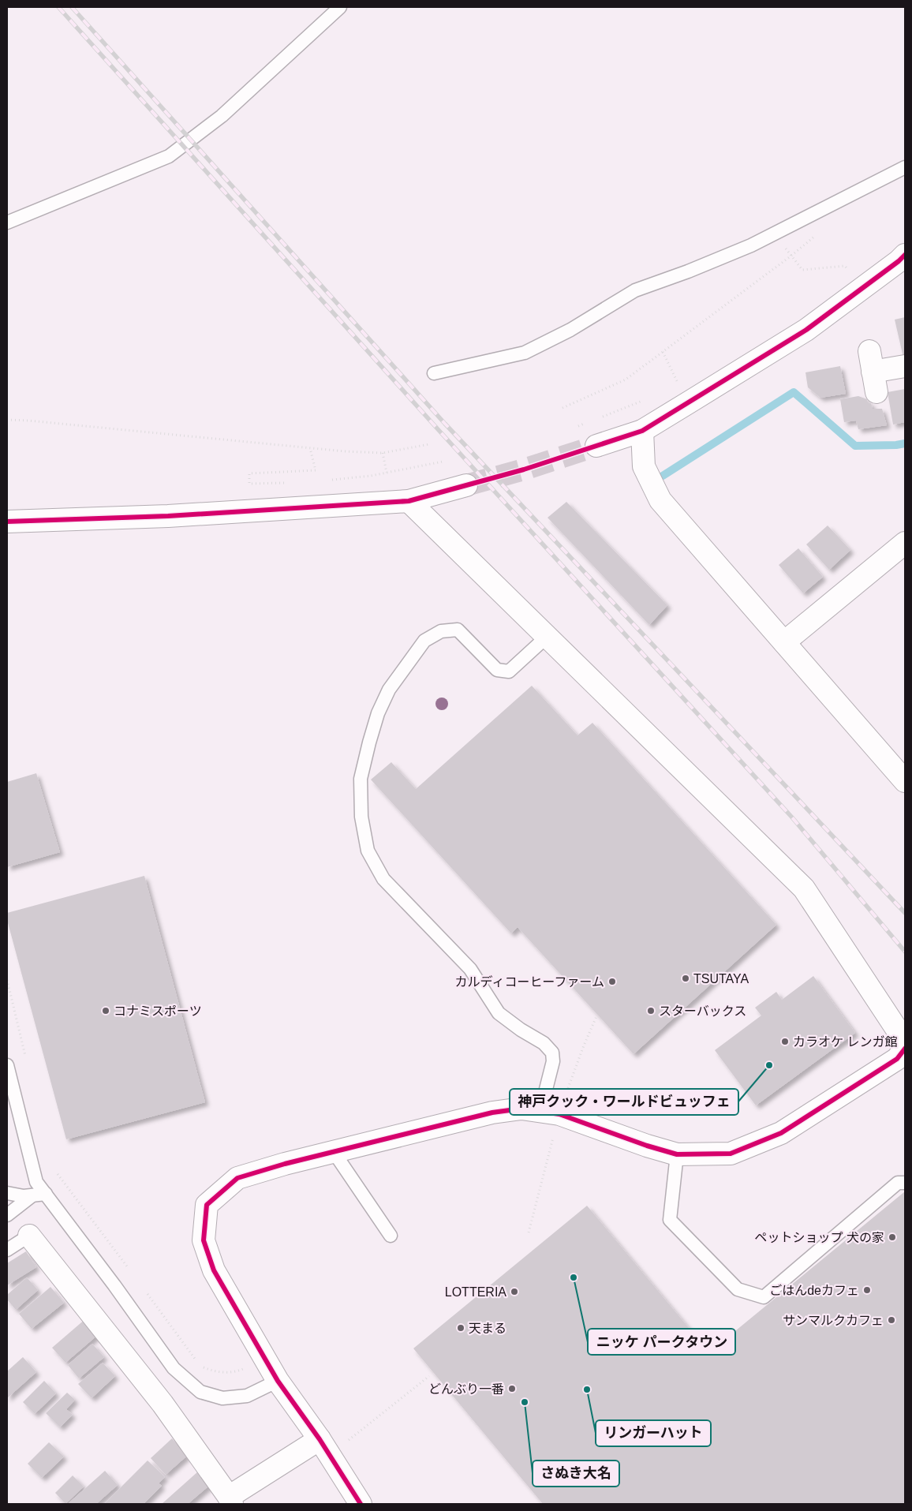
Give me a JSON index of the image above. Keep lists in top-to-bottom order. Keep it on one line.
{"places":["TSUTAYA","カルディコーヒーファーム","コナミスポーツ","スターバックス","カラオケ レンガ館","神戸クック・ワールドビュッフェ","ペットショップ 犬の家","ニッケ パークタウン","ごはんdeカフェ","LOTTERIA","サンマルクカフェ","天まる","どんぶり一番","リンガーハット","さぬき大名"]}
